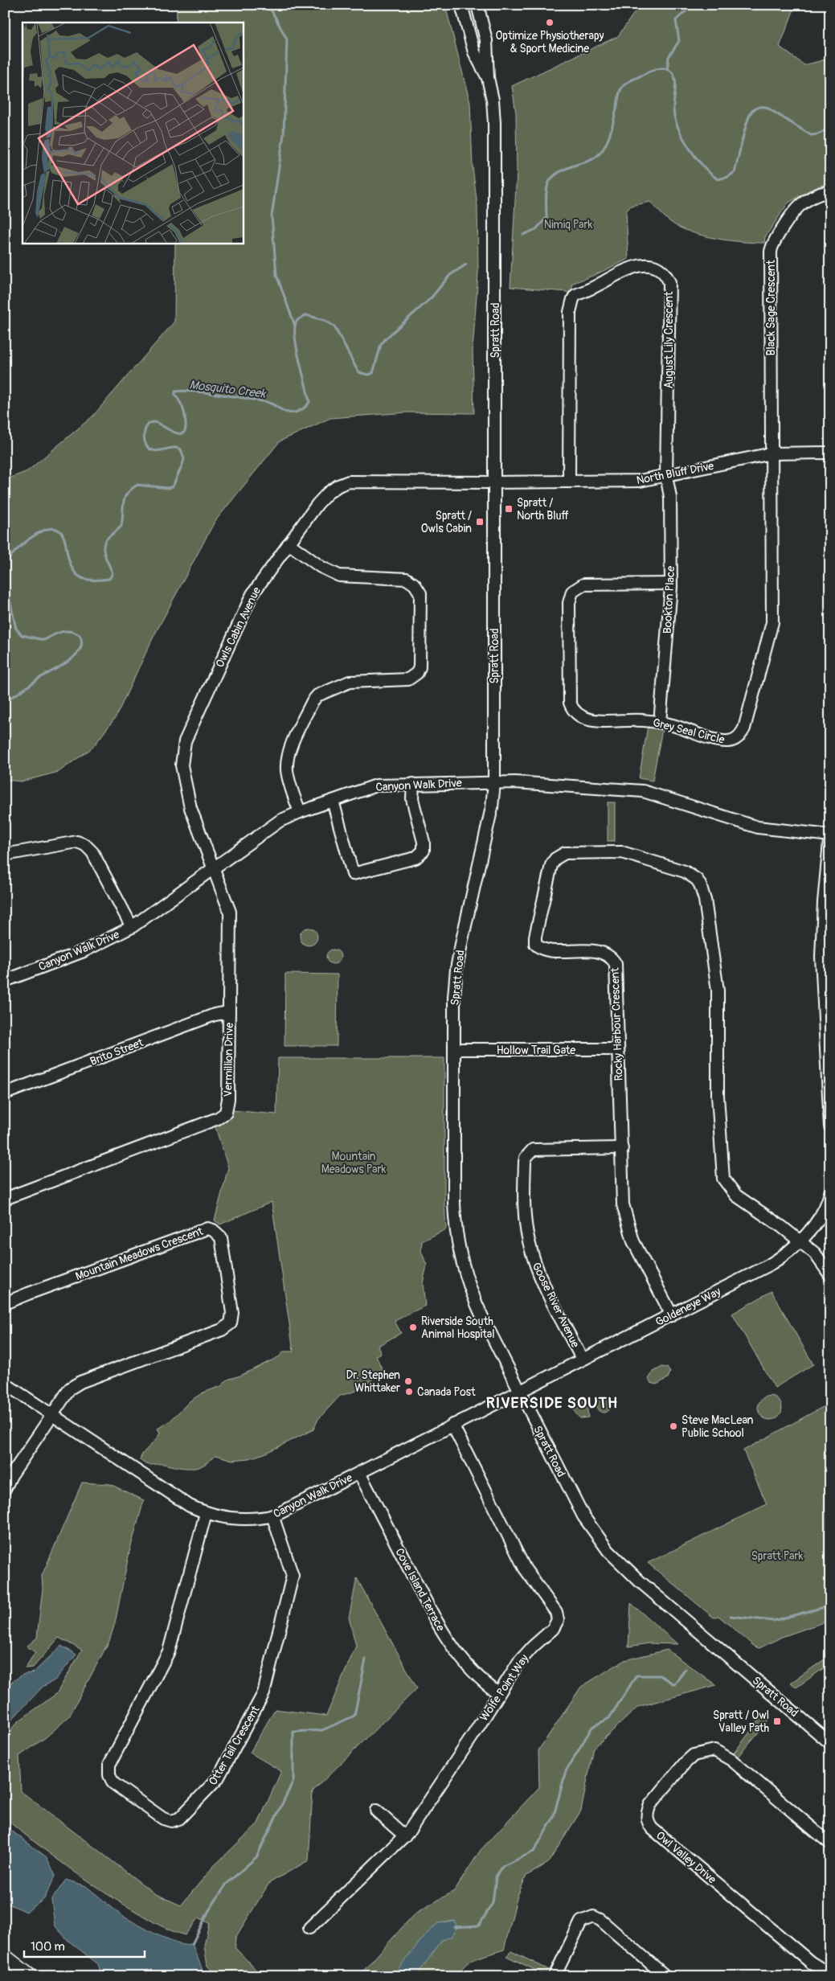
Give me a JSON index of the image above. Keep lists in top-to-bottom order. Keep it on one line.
{"streets":{"street":["Black Sage Crescent","Spratt Road","August Lily Crescent","North Bluff Drive","Bookton Place","Owls Cabin Avenue","Grey Seal Circle","Canyon Walk Drive","Rocky Harbour Crescent","Hollow Trail Gate","Brito Street","Vermillion Drive","Mountain Meadows Crescent","Goose River Avenue","Goldeneye Way","Cove Island Terrace","Wolfe Point Way","Otter Tail Crescent","Owl Valley Drive"]},"crossings":[["Black Sage Crescent","North Bluff Drive"],["Black Sage Crescent","Grey Seal Circle"],["Spratt Road","North Bluff Drive"],["Spratt Road","Owls Cabin Avenue"],["Spratt Road","Canyon Walk Drive"],["Spratt Road","Hollow Trail Gate"],["Spratt Road","Goldeneye Way"],["August Lily Crescent","North Bluff Drive"],["August Lily Crescent","Bookton Place"],["North Bluff Drive","Bookton Place"],["North Bluff Drive","Owls Cabin Avenue"],["North Bluff Drive","Grey Seal Circle"],["Bookton Place","Grey Seal Circle"],["Owls Cabin Avenue","Canyon Walk Drive"],["Owls Cabin Avenue","Vermillion Drive"],["Canyon Walk Drive","Vermillion Drive"],["Canyon Walk Drive","Mountain Meadows Crescent"],["Canyon Walk Drive","Goldeneye Way"],["Canyon Walk Drive","Cove Island Terrace"],["Canyon Walk Drive","Wolfe Point Way"],["Canyon Walk Drive","Otter Tail Crescent"],["Rocky Harbour Crescent","Hollow Trail Gate"],["Rocky Harbour Crescent","Goose River Avenue"],["Rocky Harbour Crescent","Goldeneye Way"],["Brito Street","Vermillion Drive"],["Goose River Avenue","Goldeneye Way"],["Cove Island Terrace","Wolfe Point Way"]],"districts":["RIVERSIDE SOUTH"],"water":["Mosquito Creek"],"parks":["Nimiq Park","Mountain Meadows Park","Spratt Park"],"places":{"other":["Optimize Physiotherapy & Sport Medicine","Riverside South Animal Hospital","Dr. Stephen Whittaker","Canada Post","Steve MacLean Public School"],"transit":["Spratt / North Bluff","Spratt / Owls Cabin","Spratt / Owl Valley Path"]},"scale_bar":"100 m"}
